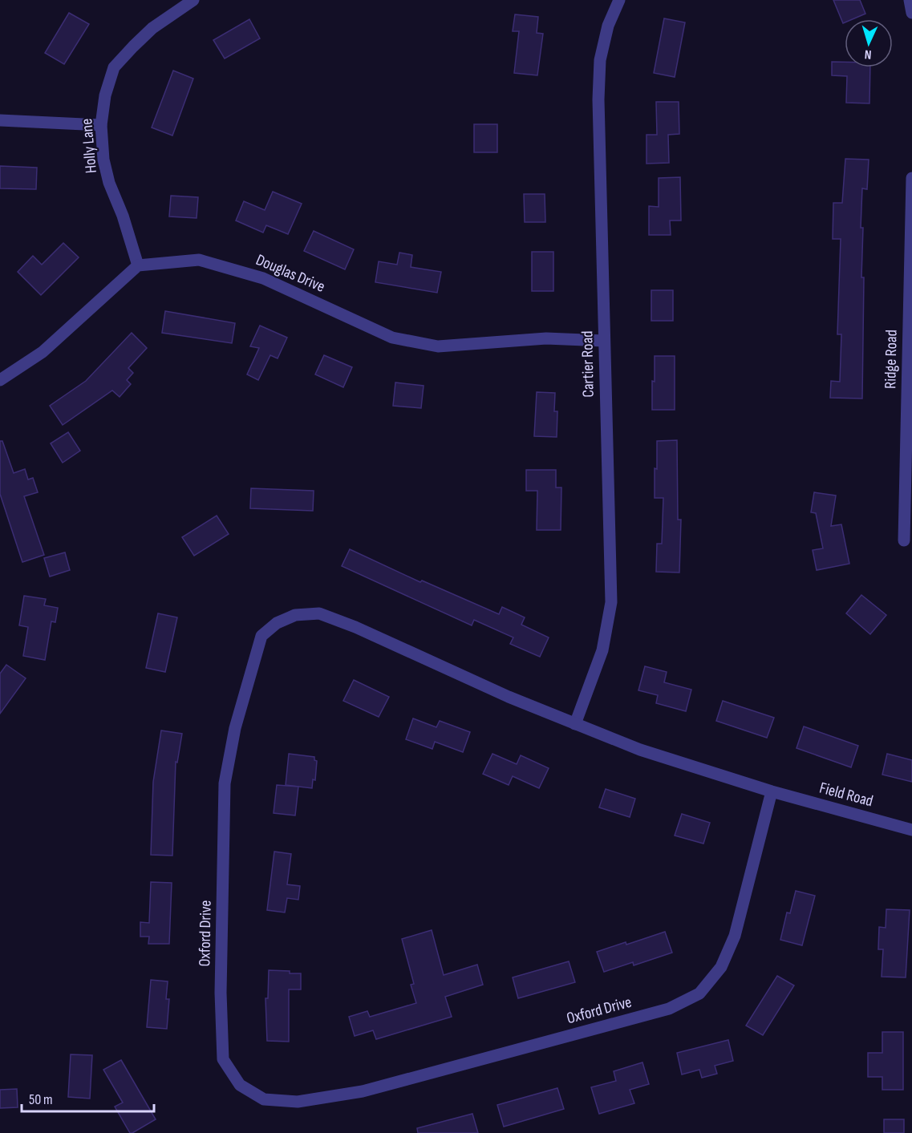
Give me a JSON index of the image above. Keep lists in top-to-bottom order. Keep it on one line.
{"streets":{"street":["Holly Lane","Douglas Drive","Ridge Road","Cartier Road","Field Road","Oxford Drive"]},"crossings":[["Holly Lane","Douglas Drive"],["Douglas Drive","Cartier Road"],["Cartier Road","Oxford Drive"],["Field Road","Oxford Drive"]],"scale_bar":"50 m","north":"bottom"}
